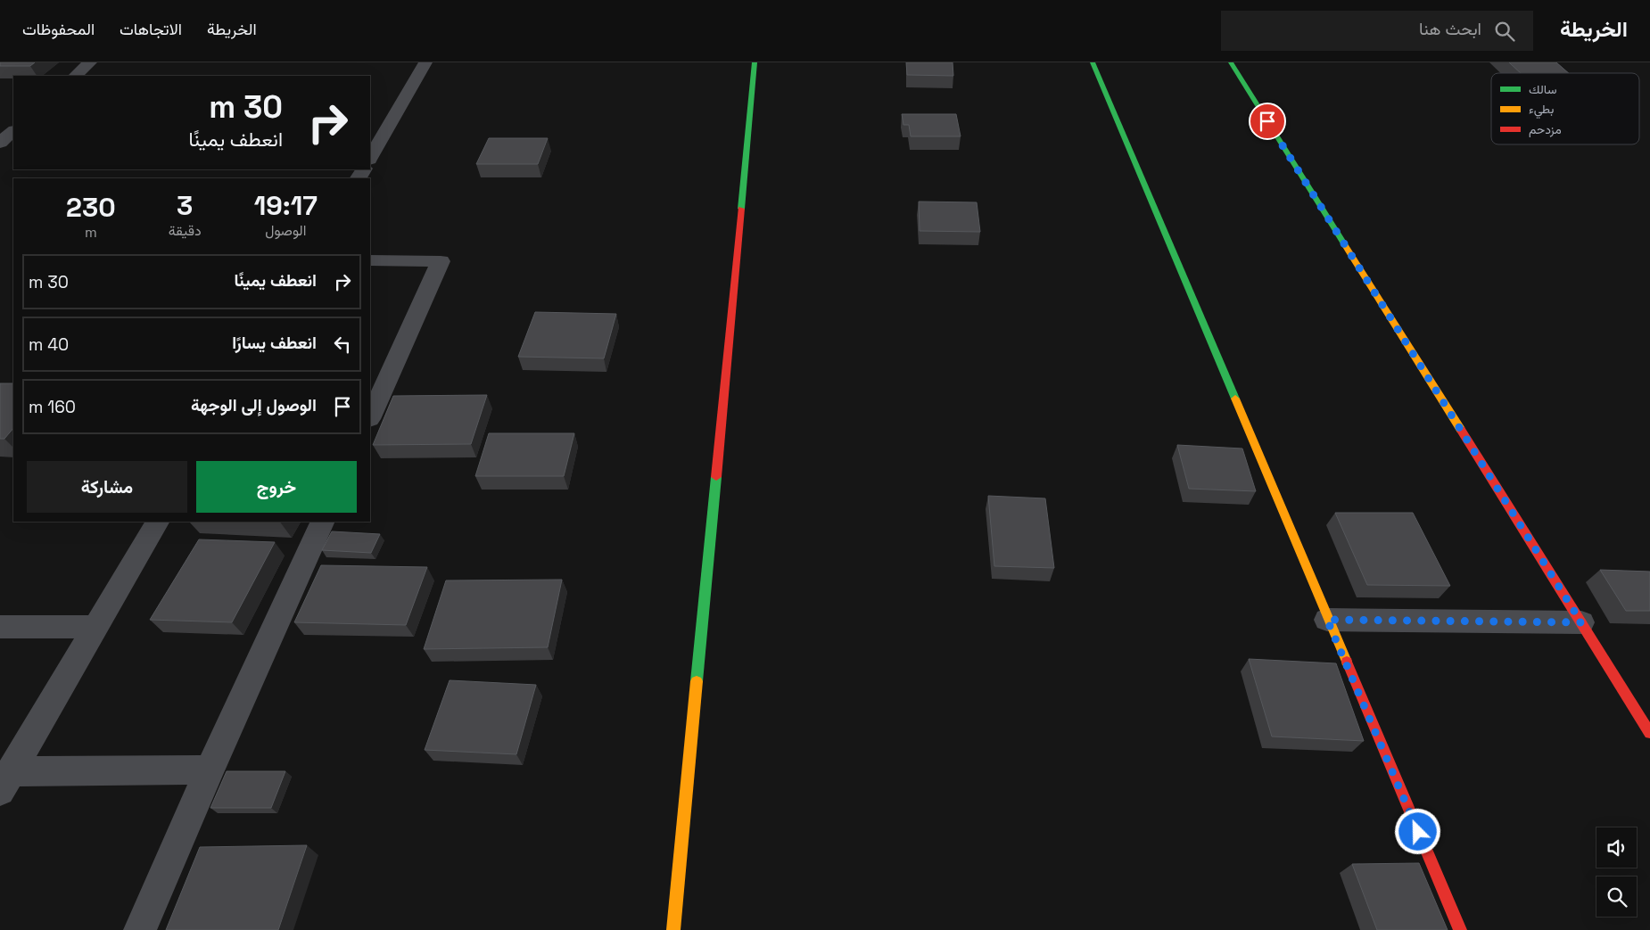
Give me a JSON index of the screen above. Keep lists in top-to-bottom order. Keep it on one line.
{"legend":["سالك","بطيء","مزدحم"],"page":{"header":"الخريطة","search":"ابحث هنا","nav":["الخريطة","الاتجاهات","المحفوظات"],"turn":["30 m","انعطف يمينًا"],"eta":["19:17","الوصول","3","دقيقة","230","m"],"list":[{"name":"انعطف يمينًا","value":"30 m"},{"name":"انعطف يسارًا","value":"40 m"},{"name":"الوصول إلى الوجهة","value":"160 m"}],"buttons":["خروج","مشاركة"]}}
